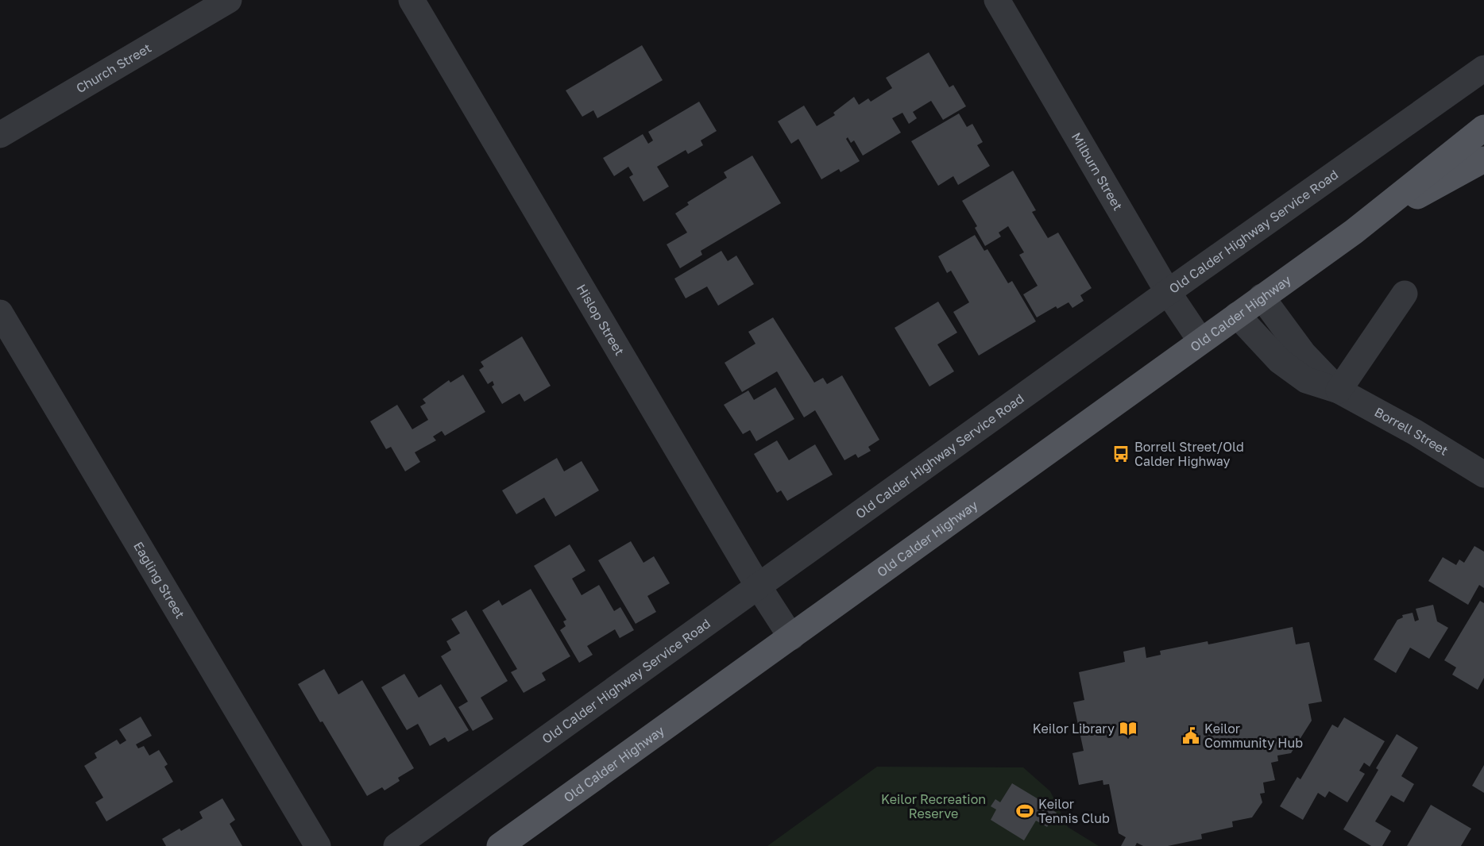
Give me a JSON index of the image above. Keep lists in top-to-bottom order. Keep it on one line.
{"streets":{"main road":["Old Calder Highway"],"street":["Church Street","Milburn Street","Old Calder Highway Service Road","Hislop Street","Borrell Street","Eagling Street"]},"crossings":[["Milburn Street","Old Calder Highway Service Road"],["Milburn Street","Old Calder Highway"],["Old Calder Highway Service Road","Hislop Street"],["Old Calder Highway","Hislop Street"],["Old Calder Highway","Borrell Street"]],"parks":["Keilor Recreation Reserve"],"places":{"bus stop":["Borrell Street/Old Calder Highway"],"library":["Keilor Library"],"public building":["Keilor Community Hub"],"sports":["Keilor Tennis Club"]}}
